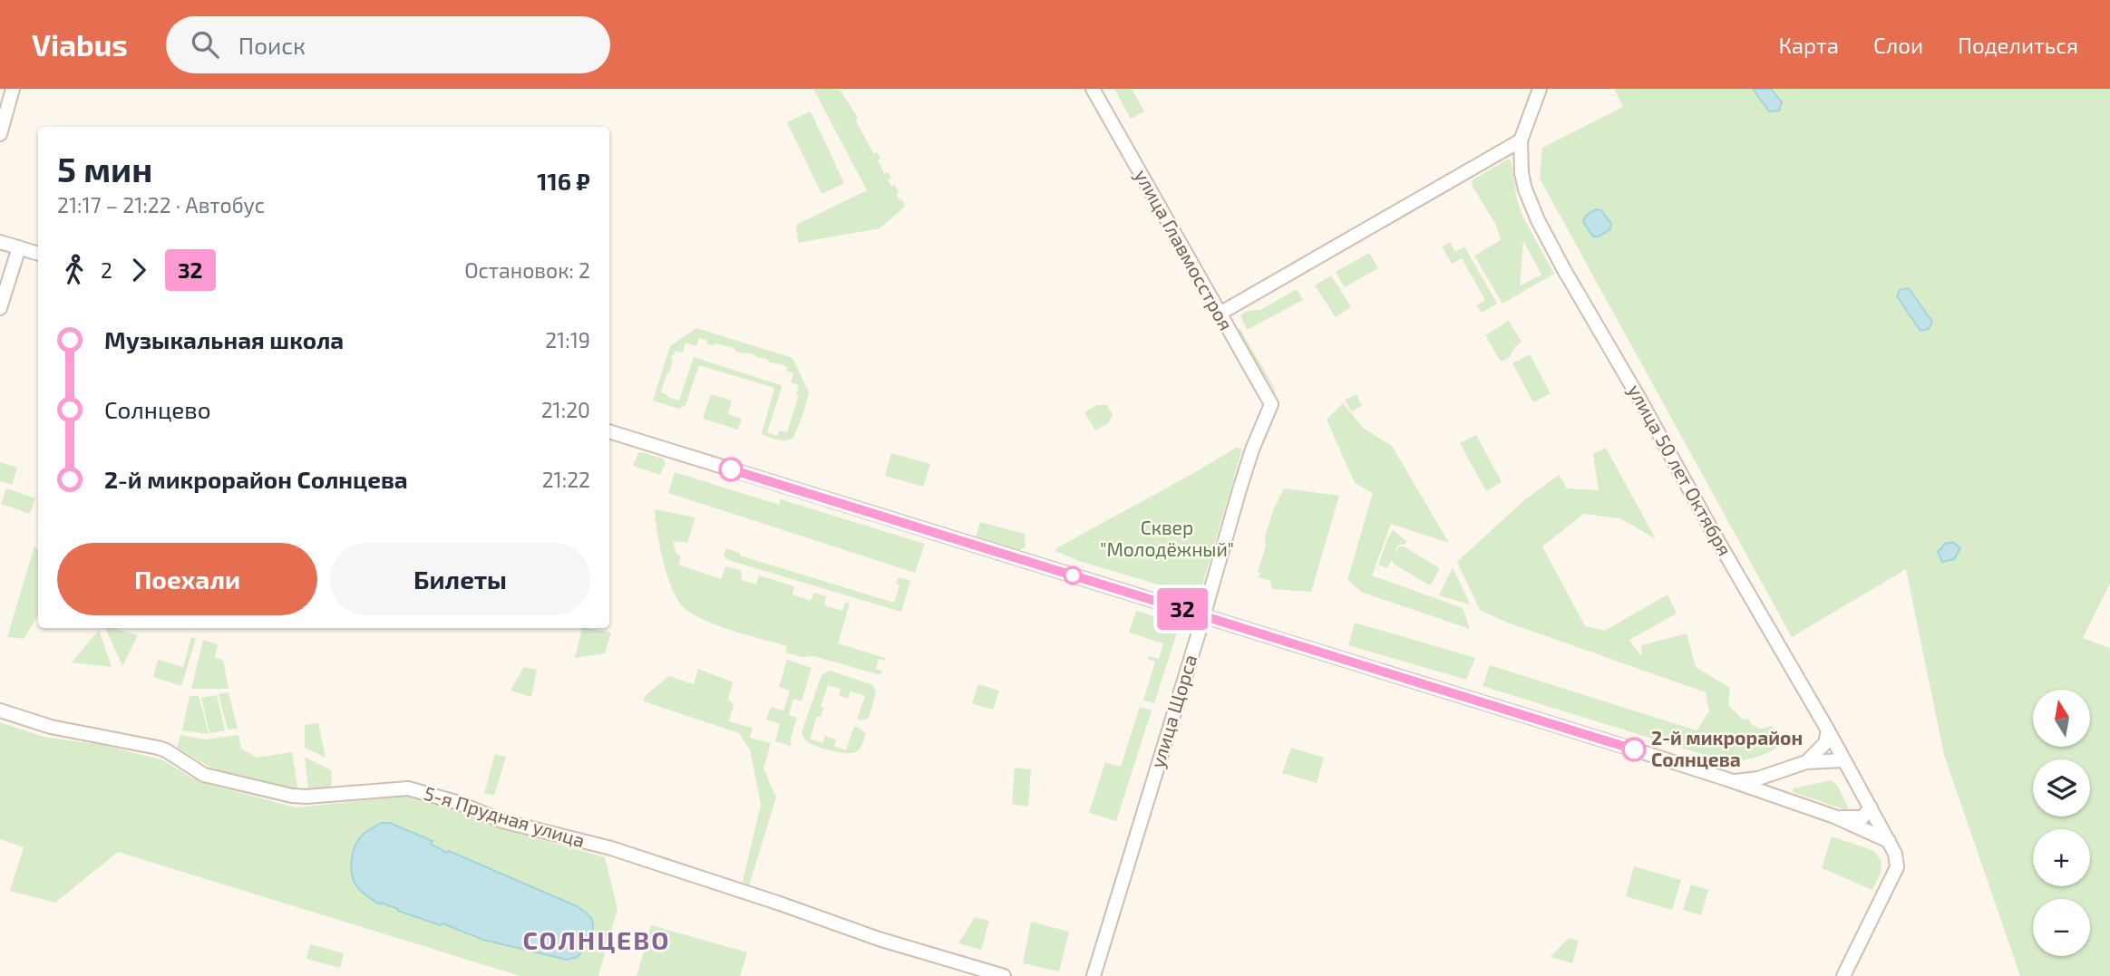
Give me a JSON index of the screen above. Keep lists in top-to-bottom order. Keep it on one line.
{"streets":{"street":["улица Главмосстроя","улица 50 лет Октября","улица Щорса","5-я Прудная улица"]},"crossings":[["улица Главмосстроя","улица Щорса"]],"districts":["СОЛНЦЕВО"],"parks":["Сквер \"Молодёжный\""],"places":["2-й микрорайон Солнцева"],"lines":["bus line 32"],"north":"top","page":{"header":"Viabus","search":"Поиск","nav":["Карта","Слои","Поделиться"],"on_map":"32","heading":["5 мин","21:17 – 21:22 · Автобус","116 ₽"],"legs":["2","32","Остановок: 2"],"list":[{"name":"Музыкальная школа","value":"21:19"},{"name":"Солнцево","value":"21:20"},{"name":"2-й микрорайон Солнцева","value":"21:22"}],"buttons":["Поехали","Билеты"],"map_buttons":["+","−"]}}
